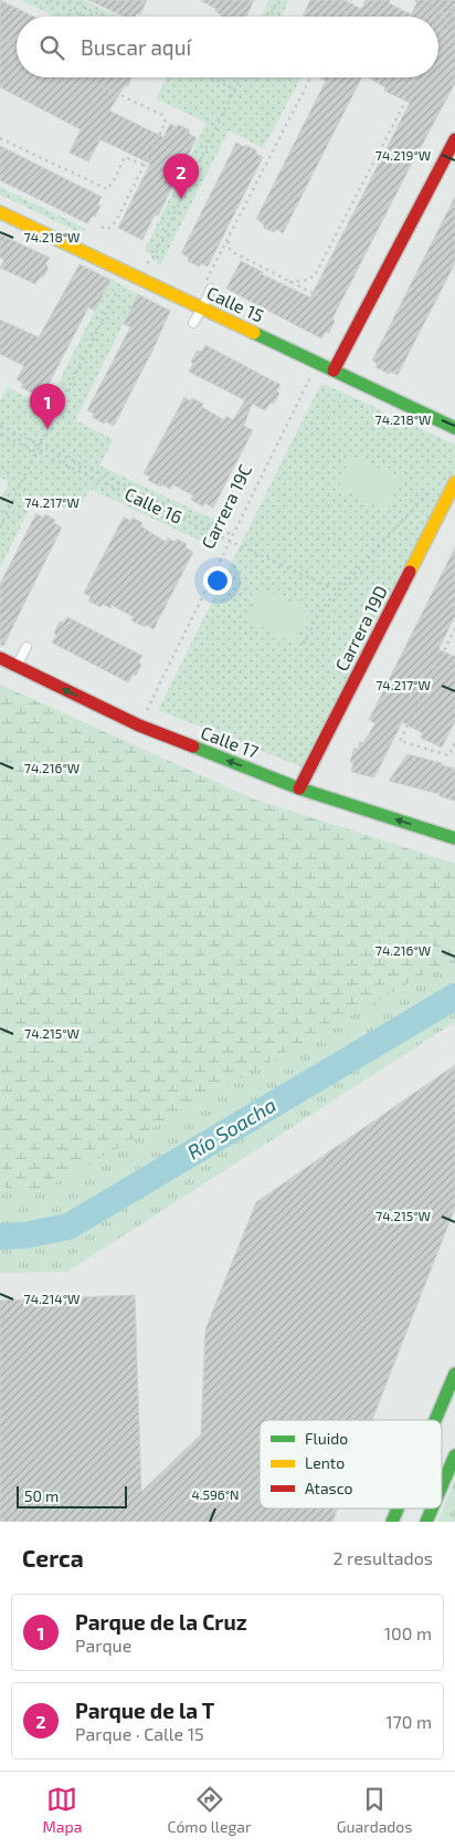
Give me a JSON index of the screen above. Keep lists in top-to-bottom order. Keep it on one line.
{"streets":{"street":["Calle 15","Carrera 19D","Calle 17"],"path":["Calle 16","Carrera 19C"]},"crossings":[["Calle 15","Carrera 19C"],["Calle 16","Carrera 19C"],["Carrera 19C","Calle 17"],["Carrera 19D","Calle 17"]],"one_way":["Calle 17"],"water":["Río Soacha"],"legend":["Fluido","Lento","Atasco"],"scale_bar":"50 m","page":{"search":"Buscar aquí","pins":["2","1"],"scale":"50 m","heading":["Cerca","2 resultados"],"list":[{"mark":"1","name":"Parque de la Cruz","note":"Parque","value":"100 m"},{"mark":"2","name":"Parque de la T","note":"Parque · Calle 15","value":"170 m"}],"nav":["Mapa","Cómo llegar","Guardados"]},"coordinates":["74.219°W","74.218°W","74.217°W","74.216°W","74.215°W","74.214°W","4.596°N"]}
